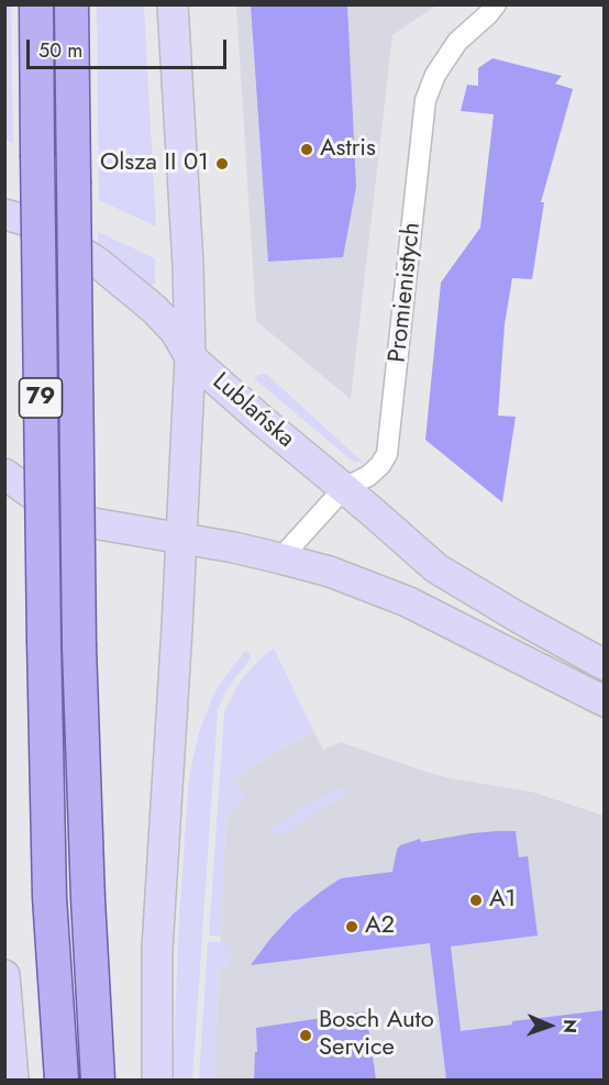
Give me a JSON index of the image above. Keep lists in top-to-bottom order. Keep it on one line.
{"streets":{"main road":["79","Lublańska"],"street":["Promienistych"]},"crossings":[["Promienistych","Lublańska"]],"places":["Astris","Olsza II 01","A1","A2","Bosch Auto Service"],"scale_bar":"50 m","north":"right"}
